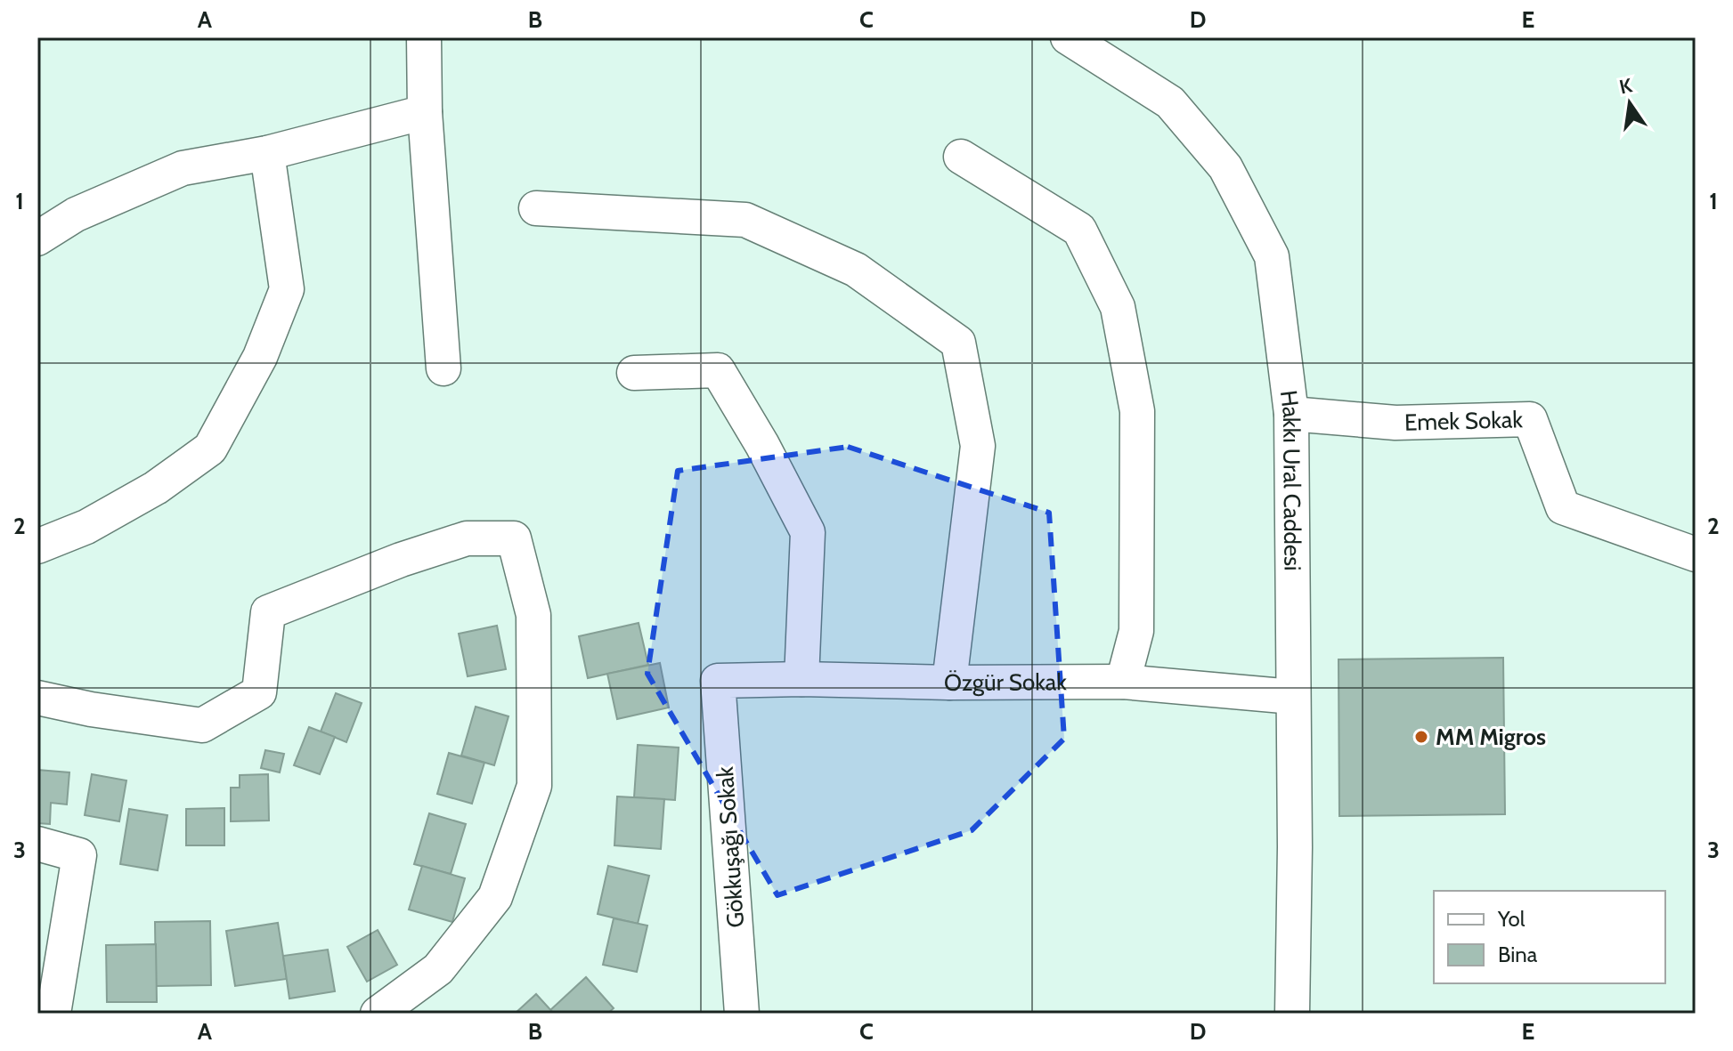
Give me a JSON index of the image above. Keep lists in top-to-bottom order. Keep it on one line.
{"streets":{"street":["Emek Sokak","Hakkı Ural Caddesi","Özgür Sokak","Gökkuşağı Sokak"]},"crossings":[["Emek Sokak","Hakkı Ural Caddesi"],["Hakkı Ural Caddesi","Özgür Sokak"],["Özgür Sokak","Gökkuşağı Sokak"]],"places":["MM Migros"],"legend":["Yol","Bina"],"north":"top","grid":{"columns":["A","B","C","D","E"],"rows":["1","2","3"]}}
